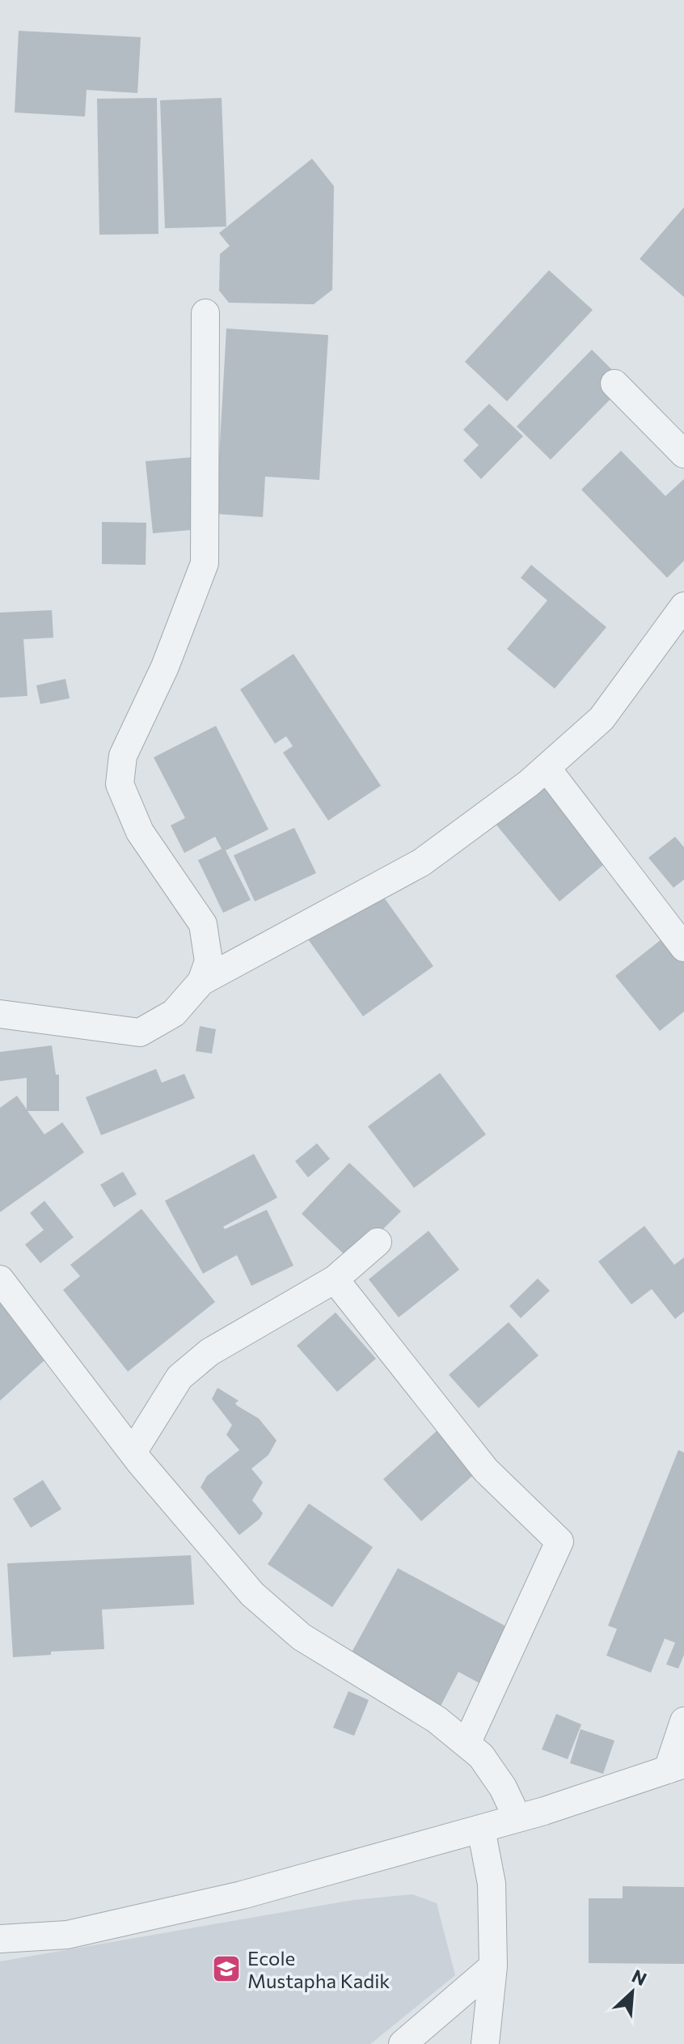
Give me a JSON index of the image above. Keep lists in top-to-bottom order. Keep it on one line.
{"places":{"school or university":["Ecole Mustapha Kadik"]},"north":"top right"}
